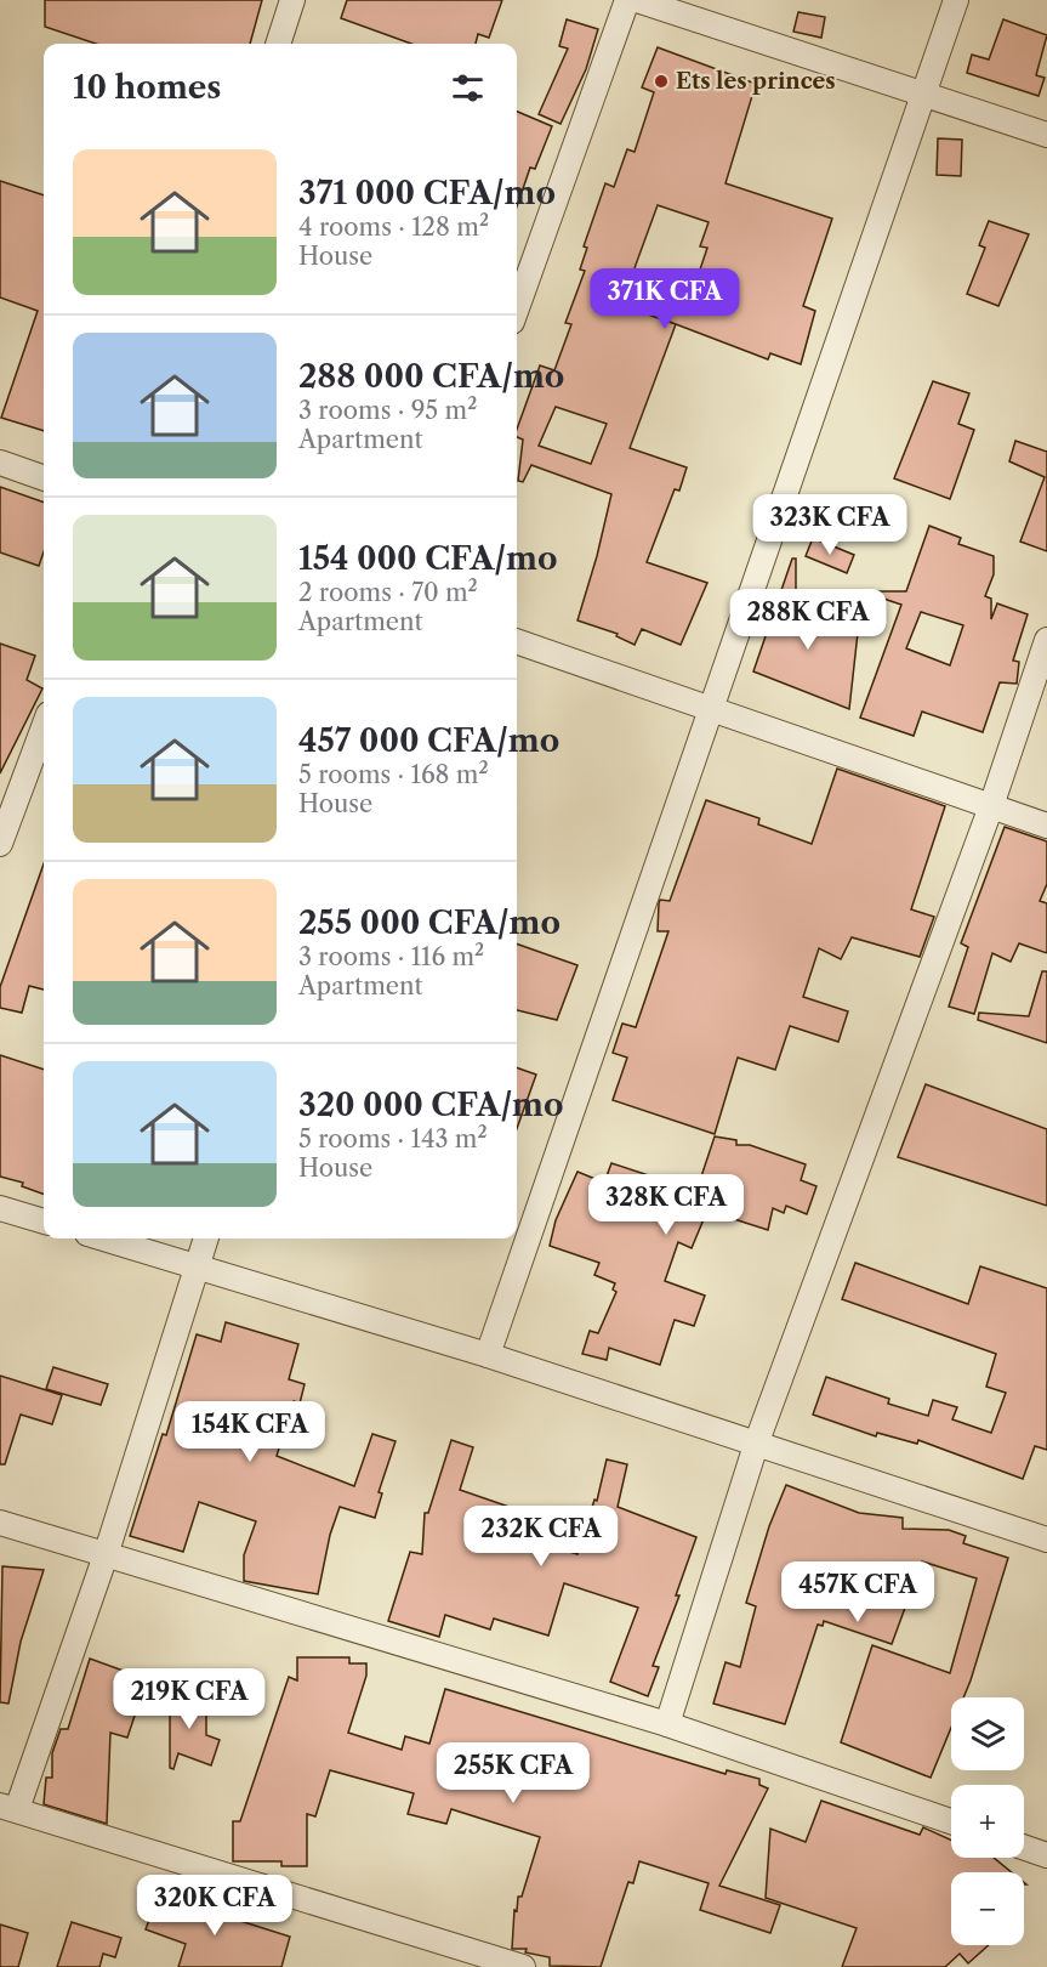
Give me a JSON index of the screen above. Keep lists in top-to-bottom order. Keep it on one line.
{"places":["Ets les princes"],"page":{"heading":"10 homes","list":[{"name":"371 000 CFA/mo","note":"4 rooms · 128 m² · House"},{"name":"288 000 CFA/mo","note":"3 rooms · 95 m² · Apartment"},{"name":"154 000 CFA/mo","note":"2 rooms · 70 m² · Apartment"},{"name":"457 000 CFA/mo","note":"5 rooms · 168 m² · House"},{"name":"255 000 CFA/mo","note":"3 rooms · 116 m² · Apartment"},{"name":"320 000 CFA/mo","note":"5 rooms · 143 m² · House"}],"price":["371K CFA","323K CFA","288K CFA","328K CFA","154K CFA","232K CFA","457K CFA","219K CFA","255K CFA","320K CFA"],"map_buttons":["+","−"]}}
